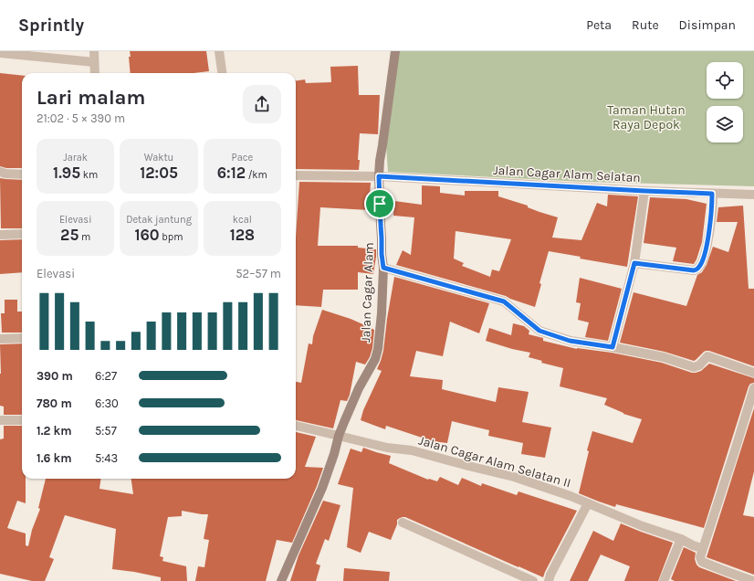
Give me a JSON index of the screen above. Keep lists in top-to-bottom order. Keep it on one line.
{"streets":{"street":["Jalan Cagar Alam Selatan","Jalan Cagar Alam","Jalan Cagar Alam Selatan II"]},"crossings":[["Jalan Cagar Alam Selatan","Jalan Cagar Alam"],["Jalan Cagar Alam","Jalan Cagar Alam Selatan II"]],"parks":["Taman Hutan Raya Depok"],"page":{"header":"Sprintly","nav":["Peta","Rute","Disimpan"],"heading":["Lari malam","21:02 · 5 × 390 m"],"stats":[["Jarak","1.95 km"],["Waktu","12:05"],["Pace","6:12 /km"],["Elevasi","25 m"],["Detak jantung","160 bpm"],["kcal","128"]],"chart":["Elevasi","52–57 m"],"list":[{"name":"390 m","note":"6:27"},{"name":"780 m","note":"6:30"},{"name":"1.2 km","note":"5:57"},{"name":"1.6 km","note":"5:43"}]}}
